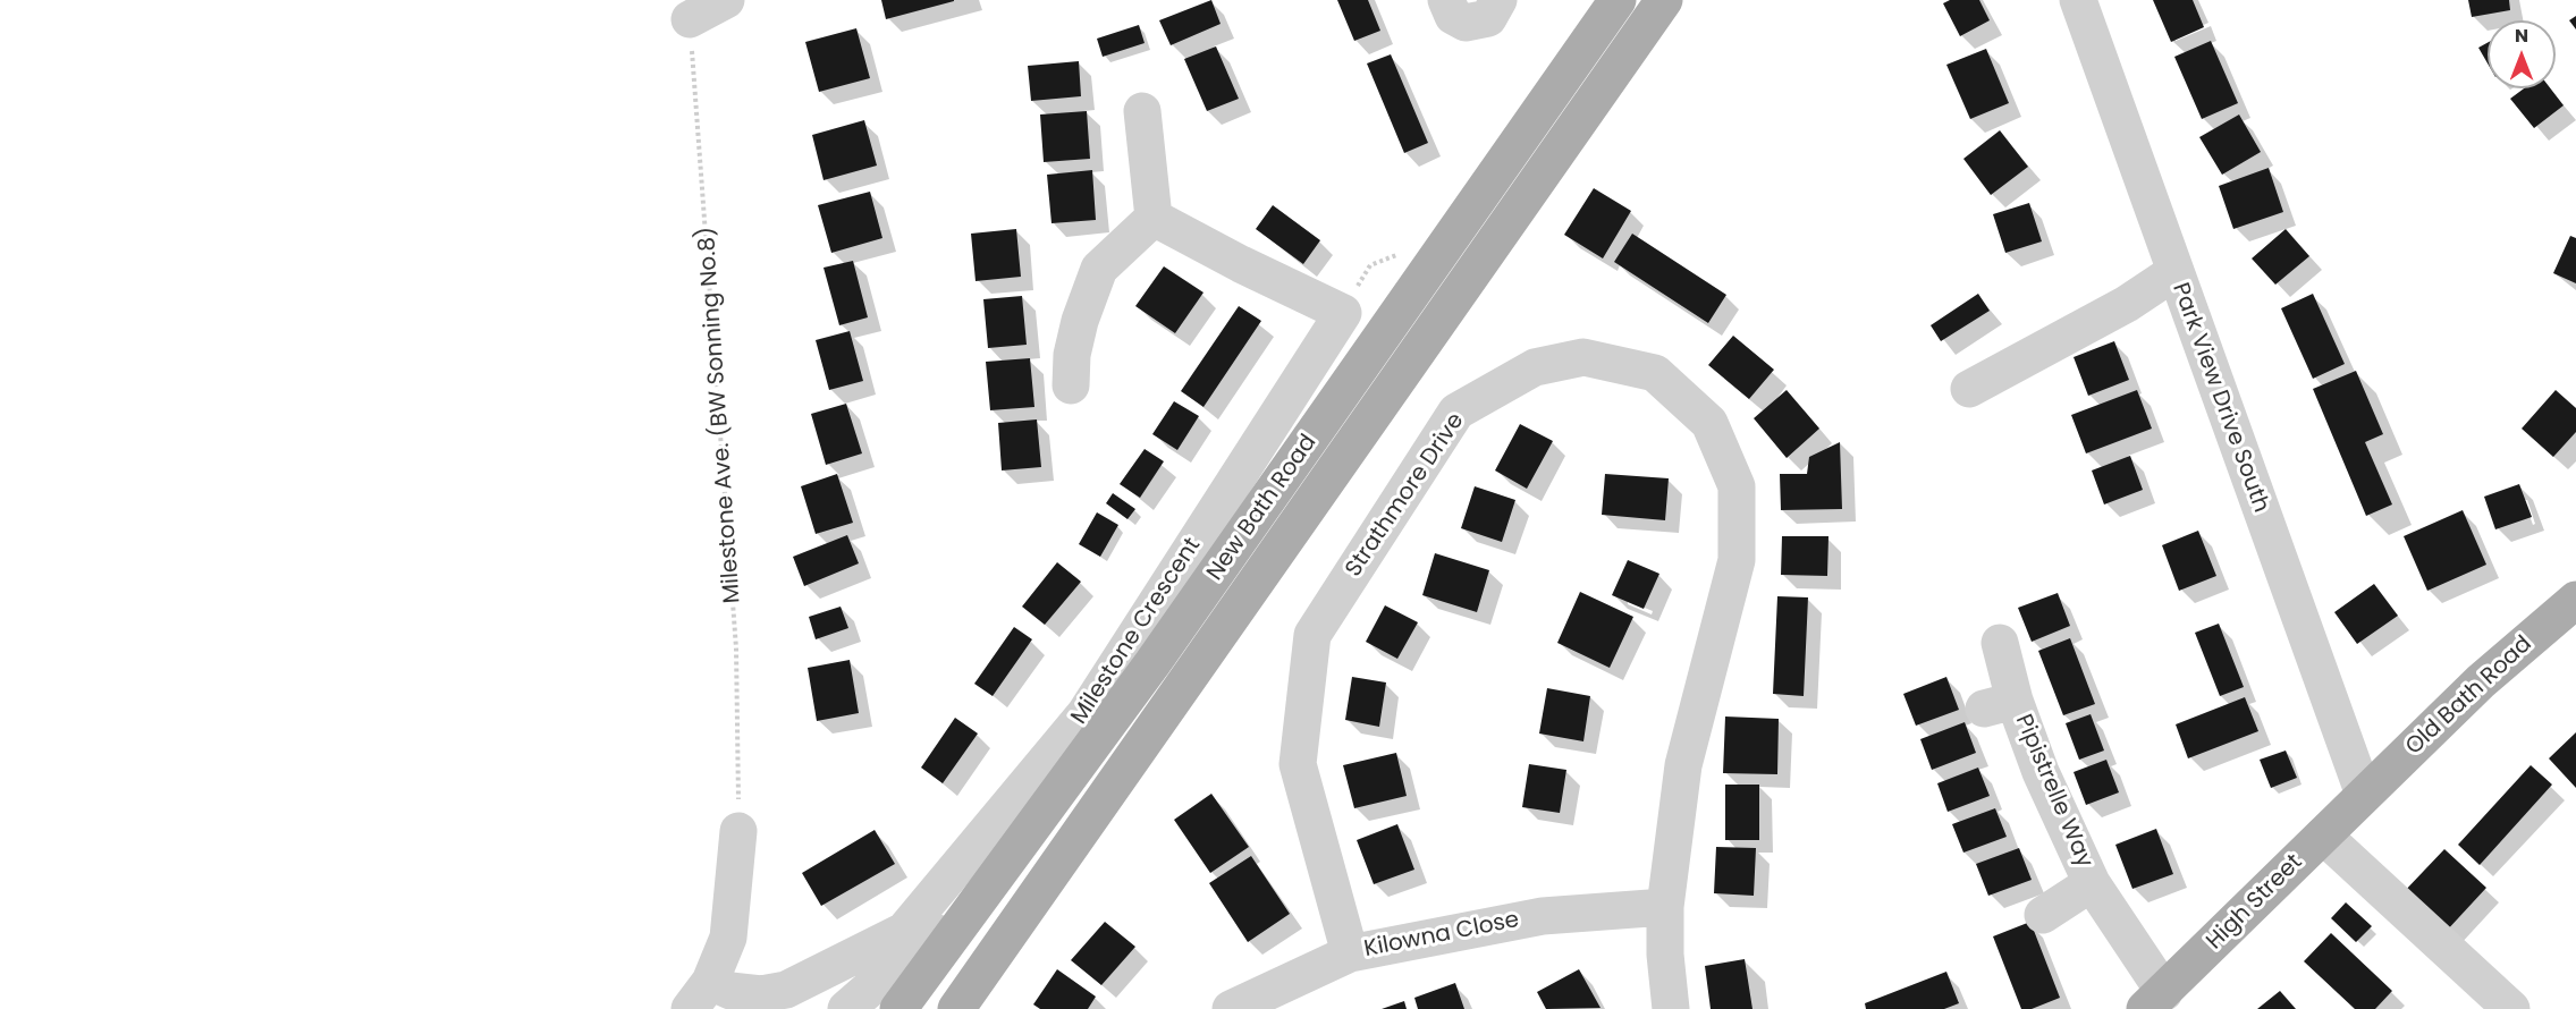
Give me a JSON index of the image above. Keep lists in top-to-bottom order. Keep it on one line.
{"streets":{"main road":["New Bath Road","Old Bath Road","High Street"],"street":["Park View Drive South","Strathmore Drive","Milestone Crescent","Pipistrelle Way","Kilowna Close"],"path":["Milestone Ave. (BW Sonning No.8)"]},"crossings":[["Park View Drive South","Old Bath Road"],["Park View Drive South","High Street"],["Strathmore Drive","Kilowna Close"],["Old Bath Road","High Street"],["Pipistrelle Way","High Street"]],"north":"top"}
